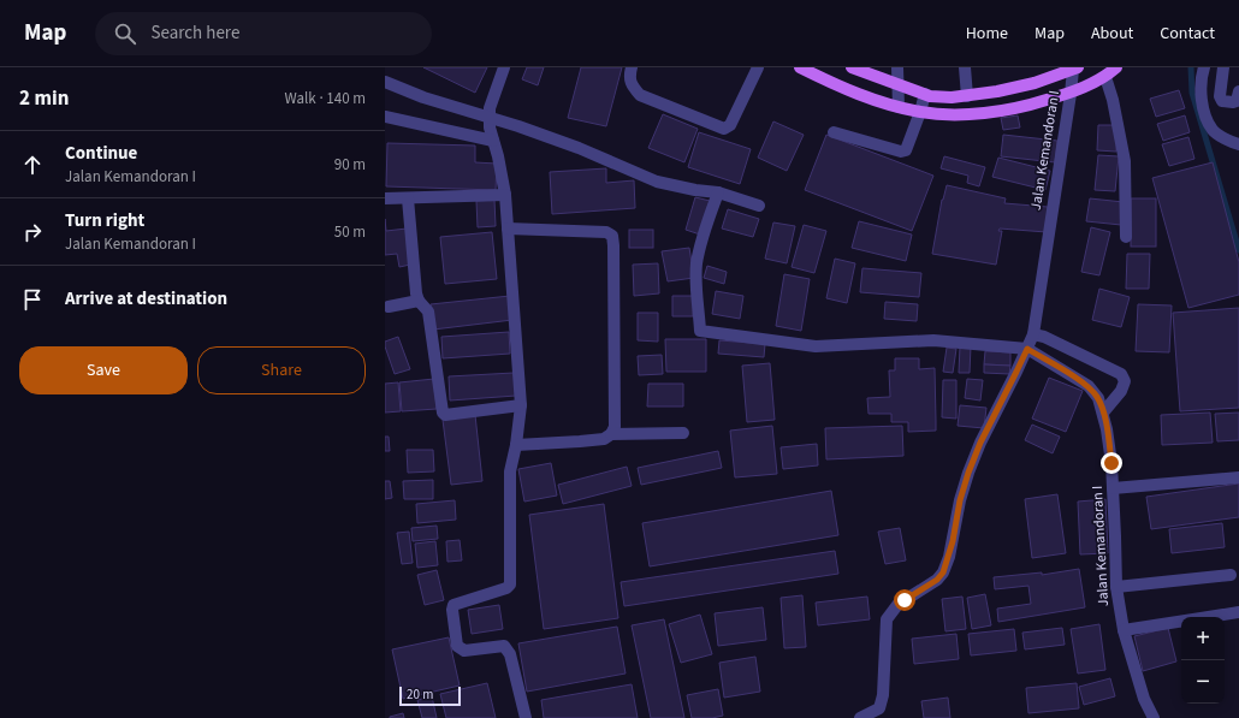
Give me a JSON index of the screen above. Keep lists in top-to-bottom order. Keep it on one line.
{"streets":{"street":["Jalan Kemandoran I"]},"scale_bar":"20 m","page":{"header":"Map","search":"Search here","nav":["Home","Map","About","Contact"],"heading":["2 min","Walk · 140 m"],"list":[["Continue","Jalan Kemandoran I","90 m"],["Turn right","Jalan Kemandoran I","50 m"],"Arrive at destination"],"buttons":["Save","Share"],"map_buttons":["+","−"],"scale":"20 m"}}
